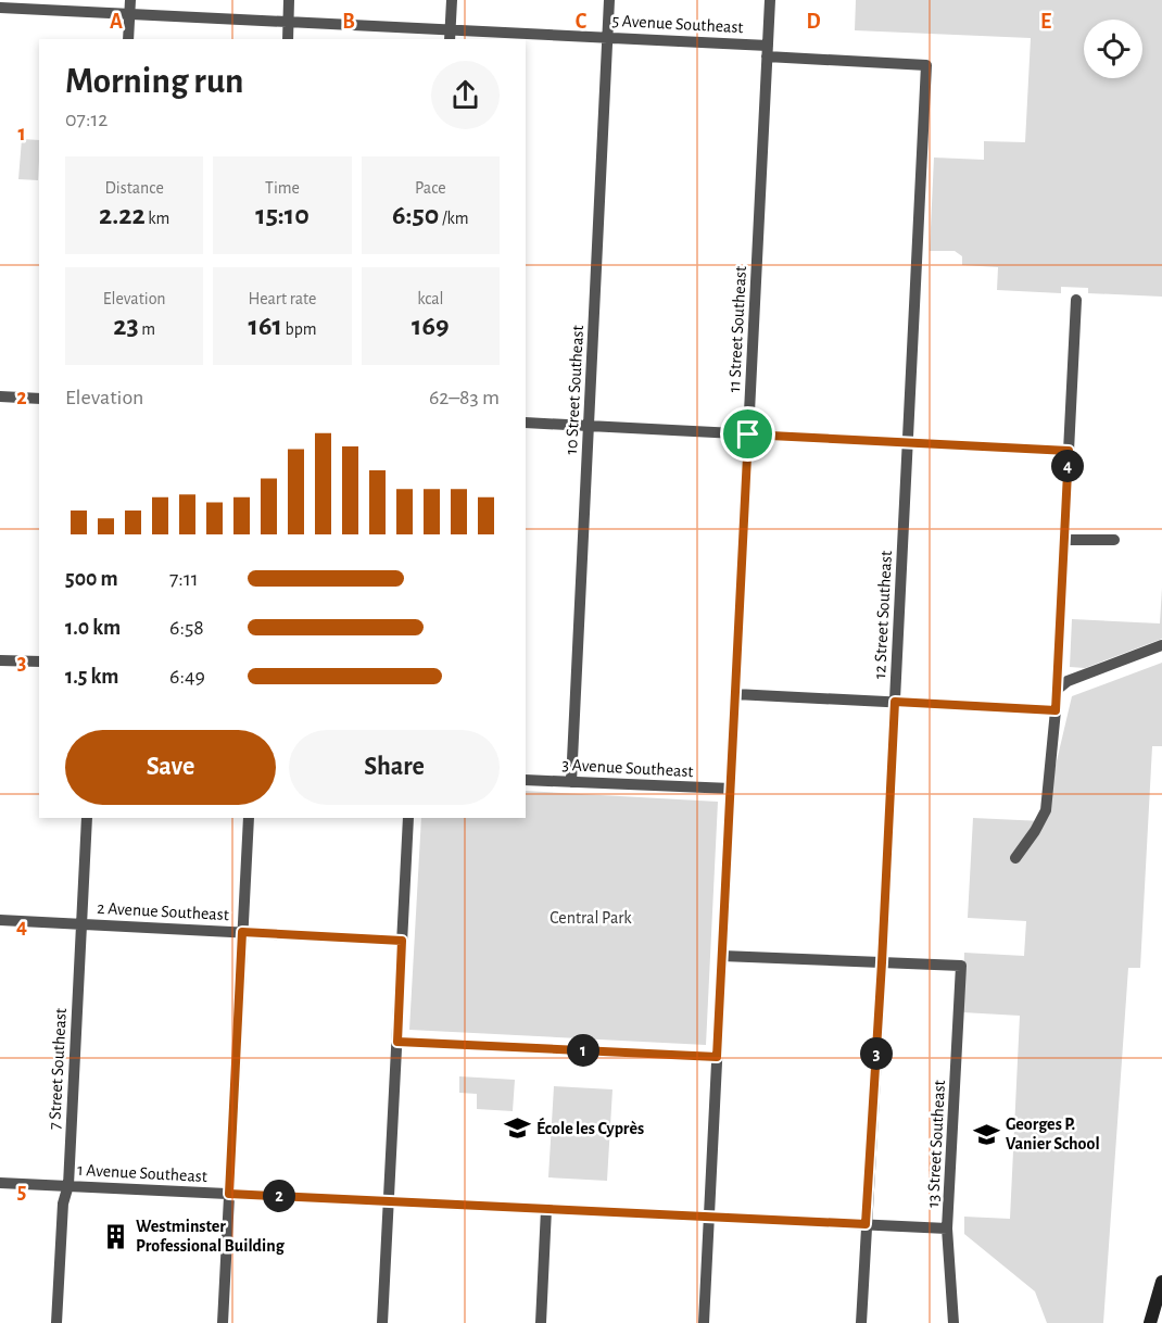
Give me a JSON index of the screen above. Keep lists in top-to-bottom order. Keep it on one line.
{"streets":{"street":["5 Avenue Southeast","11 Street Southeast","10 Street Southeast","12 Street Southeast","3 Avenue Southeast","2 Avenue Southeast","7 Street Southeast","13 Street Southeast","1 Avenue Southeast"]},"crossings":[["5 Avenue Southeast","11 Street Southeast"],["5 Avenue Southeast","10 Street Southeast"],["5 Avenue Southeast","12 Street Southeast"],["11 Street Southeast","3 Avenue Southeast"],["11 Street Southeast","1 Avenue Southeast"],["10 Street Southeast","3 Avenue Southeast"],["12 Street Southeast","13 Street Southeast"],["12 Street Southeast","1 Avenue Southeast"],["2 Avenue Southeast","7 Street Southeast"],["7 Street Southeast","1 Avenue Southeast"],["13 Street Southeast","1 Avenue Southeast"]],"parks":["Central Park"],"places":{"school or university":["École les Cyprès","Georges P. Vanier School"],"building":["Westminster Professional Building"]},"page":{"heading":["Morning run","07:12"],"stats":[["Distance","2.22 km"],["Time","15:10"],["Pace","6:50 /km"],["Elevation","23 m"],["Heart rate","161 bpm"],["kcal","169"]],"chart":["Elevation","62–83 m"],"pins":["4","1","3","2"],"list":[{"name":"500 m","note":"7:11"},{"name":"1.0 km","note":"6:58"},{"name":"1.5 km","note":"6:49"}],"buttons":["Save","Share"]},"grid":{"columns":["A","B","C","D","E"],"rows":["1","2","3","4","5"]}}
